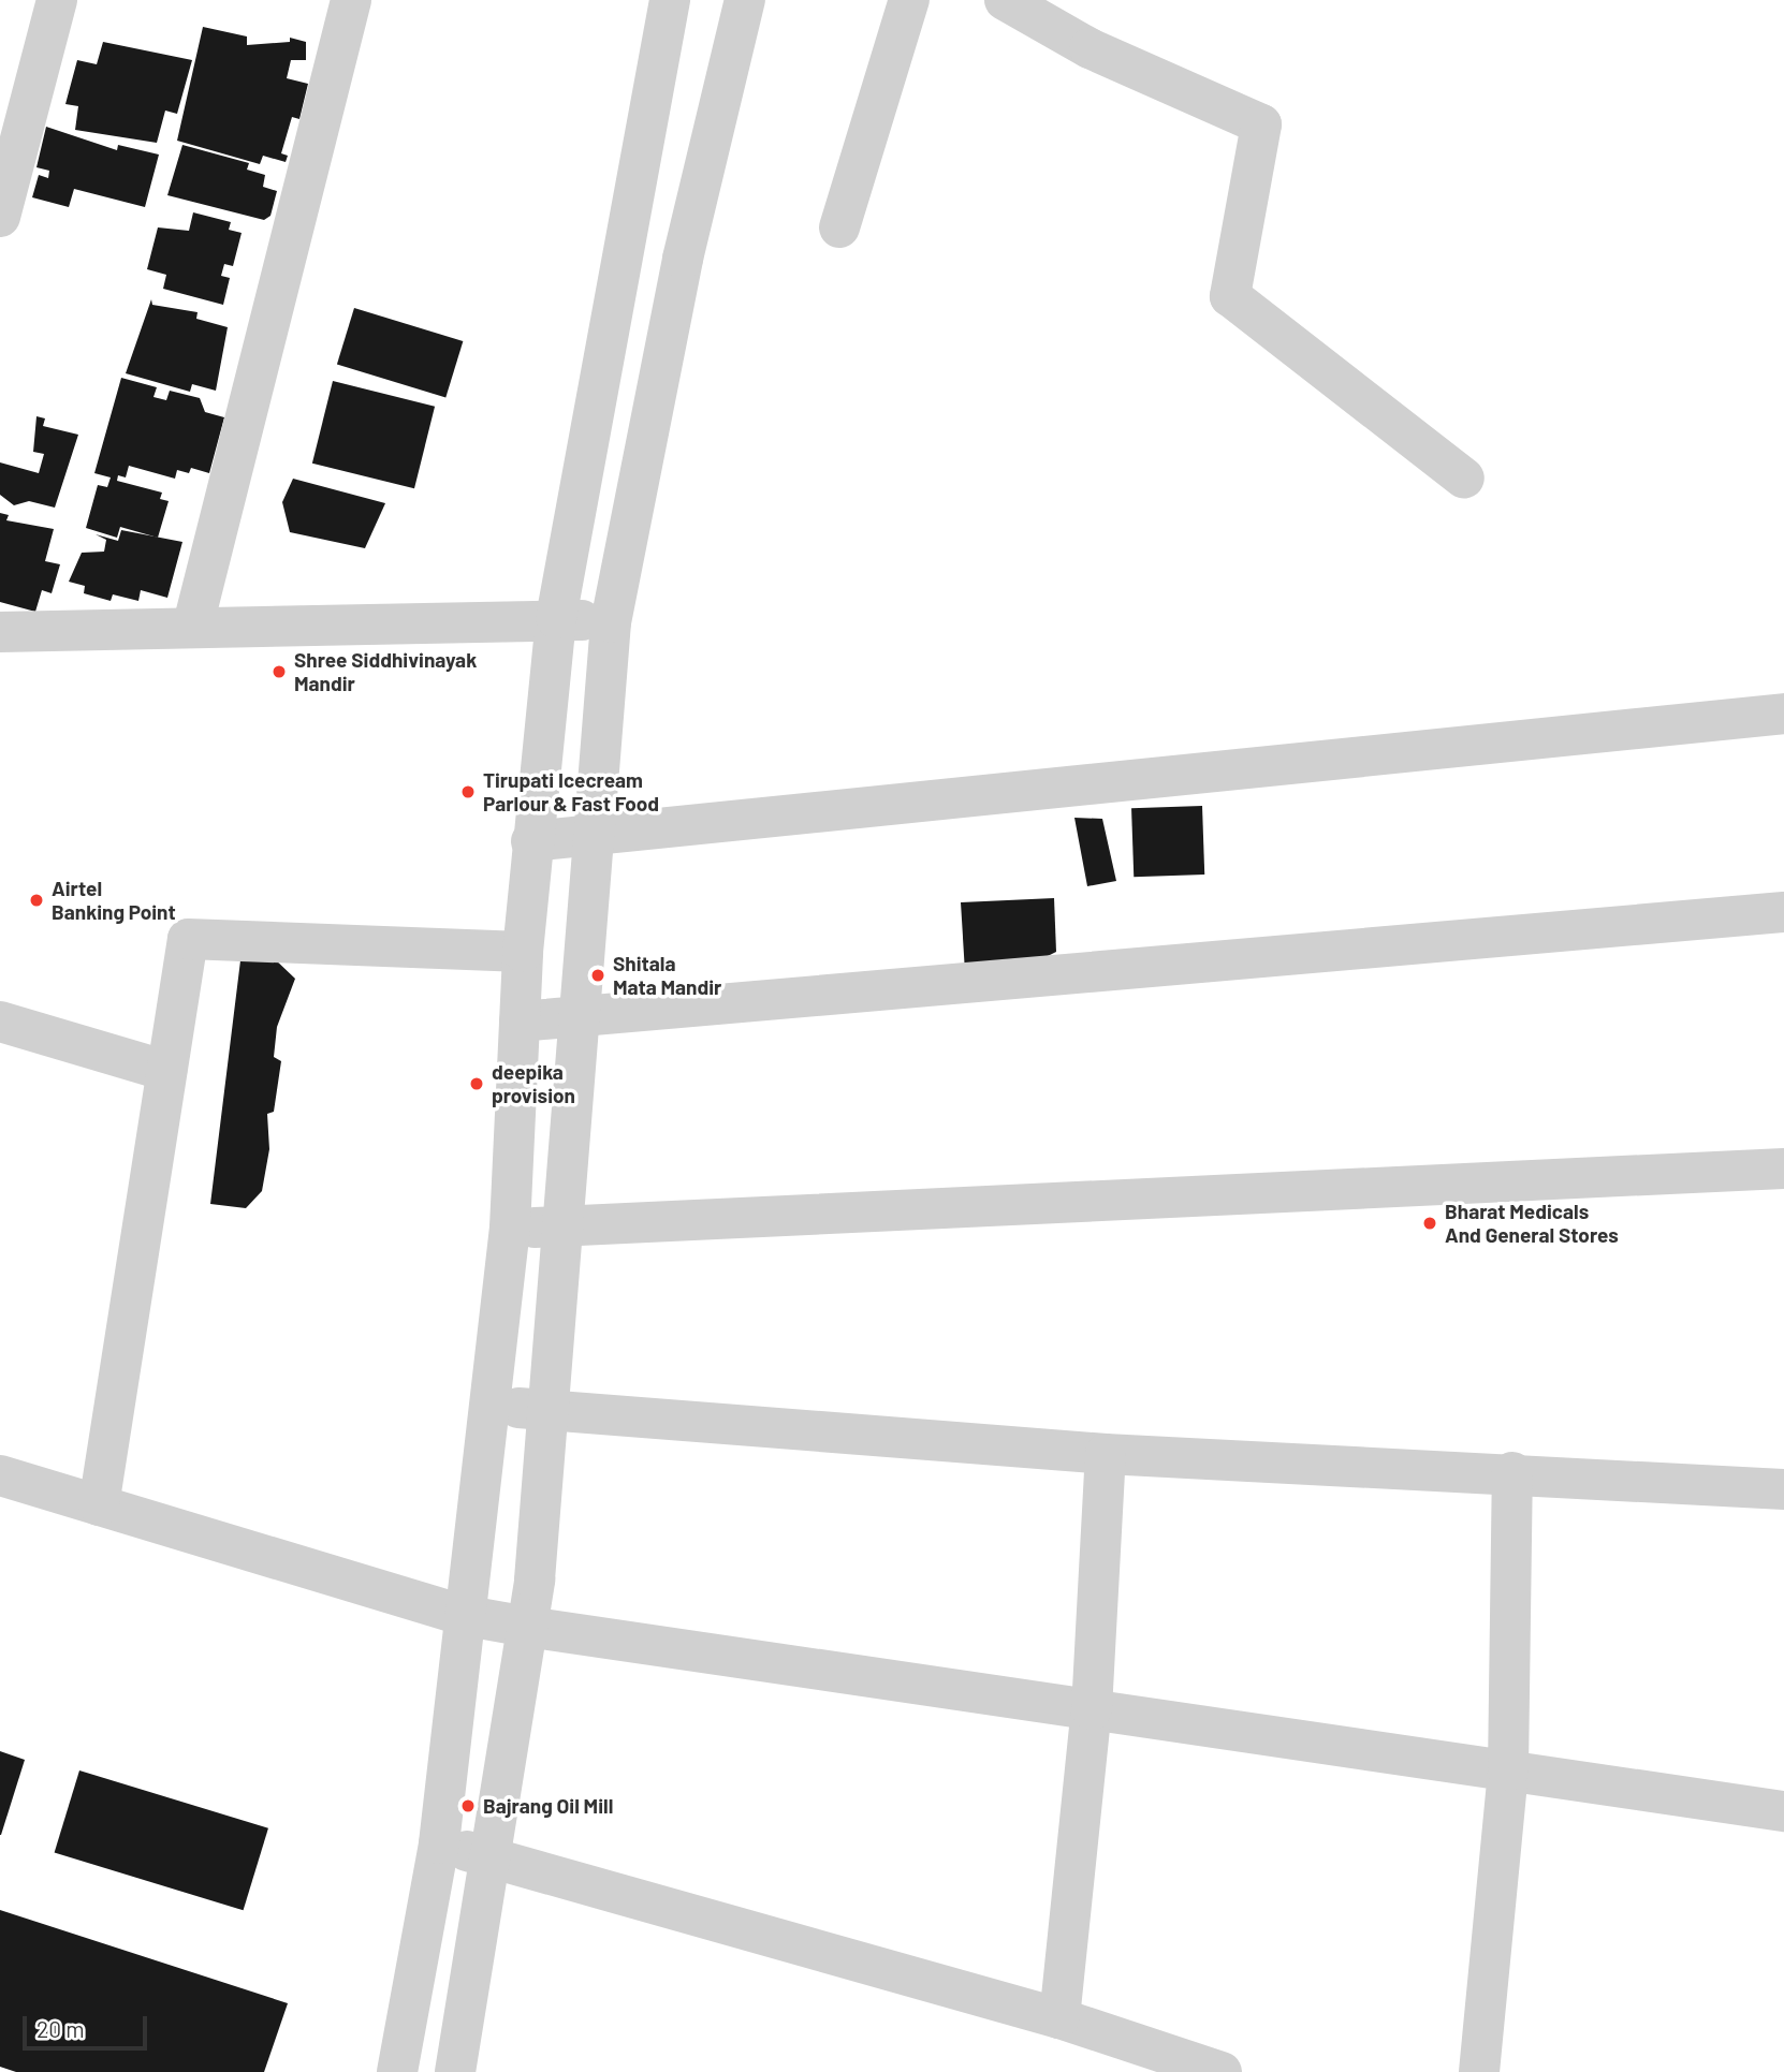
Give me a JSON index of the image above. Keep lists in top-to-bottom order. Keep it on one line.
{"places":["Shree Siddhivinayak Mandir","Tirupati Icecream Parlour & Fast Food","Airtel Banking Point","Shitala Mata Mandir","deepika provision","Bharat Medicals And General Stores","Bajrang Oil Mill"],"scale_bar":"20 m"}
